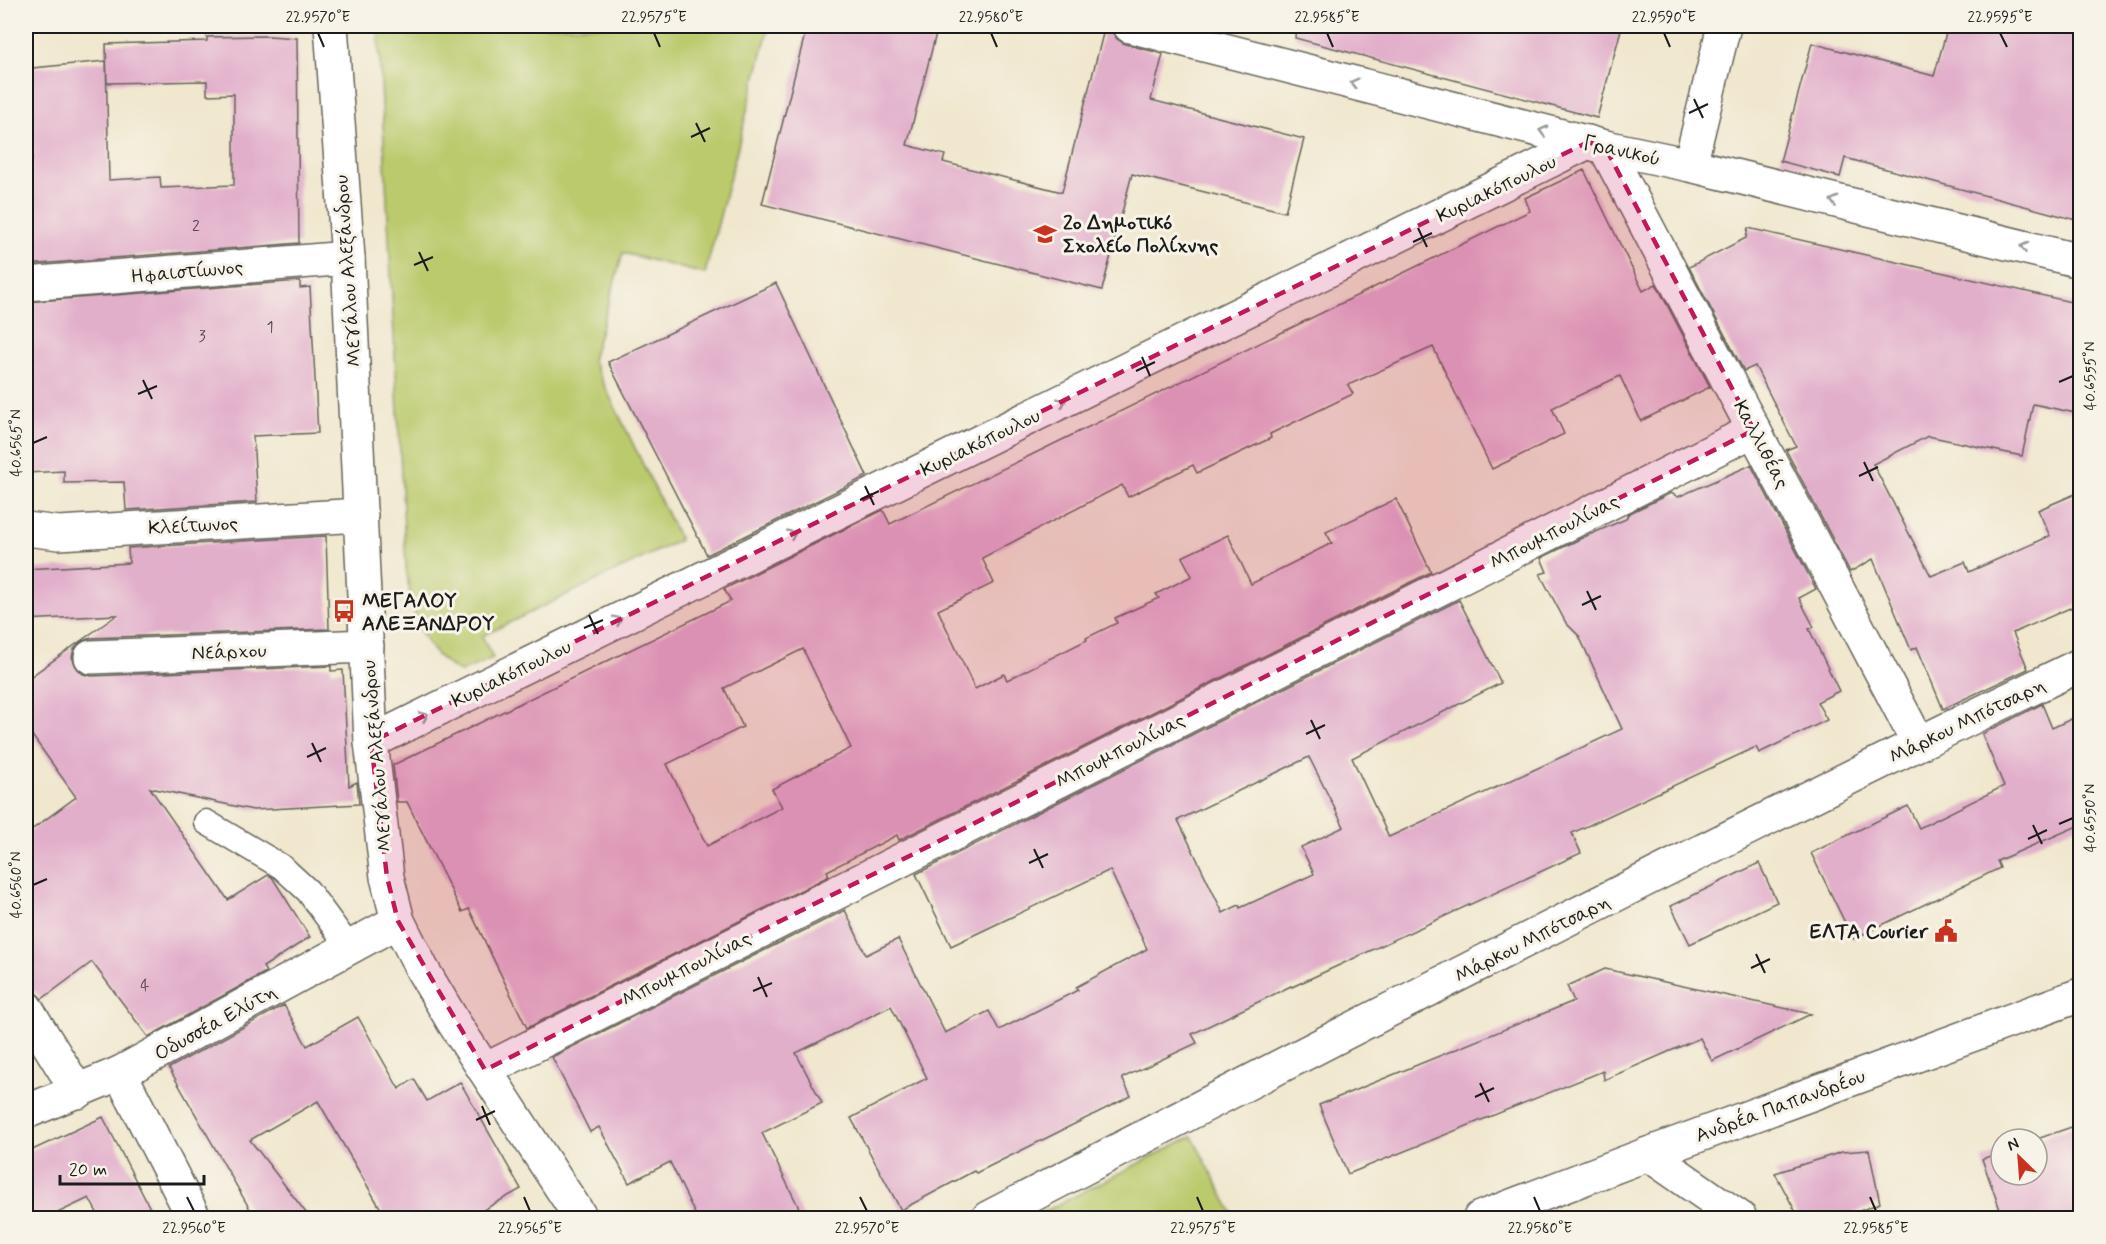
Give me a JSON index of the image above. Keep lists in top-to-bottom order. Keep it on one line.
{"streets":{"street":["Γρανικού","Κυριακόπουλου","Ηφαιστίωνος","Μεγάλου Αλεξάνδρου","Καλλιθέας","Κλείτωνος","Μπουμπουλίνας","Νεάρχου","Μάρκου Μπότσαρη","Οδυσσέα Ελύτη","Ανδρέα Παπανδρέου"]},"crossings":[["Γρανικού","Κυριακόπουλου"],["Γρανικού","Καλλιθέας"],["Κυριακόπουλου","Μεγάλου Αλεξάνδρου"],["Κυριακόπουλου","Καλλιθέας"],["Ηφαιστίωνος","Μεγάλου Αλεξάνδρου"],["Μεγάλου Αλεξάνδρου","Κλείτωνος"],["Μεγάλου Αλεξάνδρου","Μπουμπουλίνας"],["Μεγάλου Αλεξάνδρου","Νεάρχου"],["Μεγάλου Αλεξάνδρου","Οδυσσέα Ελύτη"],["Καλλιθέας","Μπουμπουλίνας"],["Καλλιθέας","Μάρκου Μπότσαρη"]],"one_way":["Γρανικού","Κυριακόπουλου"],"places":{"school or university":["2ο Δημοτικό Σχολείο Πολίχνης"],"bus stop":["ΜΕΓΑΛΟΥ ΑΛΕΞΑΝΔΡΟΥ"],"public building":["ΕΛΤΑ Courier"]},"house_numbers":["2","1","3","4"],"scale_bar":"20 m","north":"top left","coordinates":["22.9570°E","22.9575°E","22.9580°E","22.9585°E","22.9590°E","22.9595°E","40.6555°N","40.6565°N","40.6550°N","40.6560°N","22.9560°E","22.9565°E"]}
